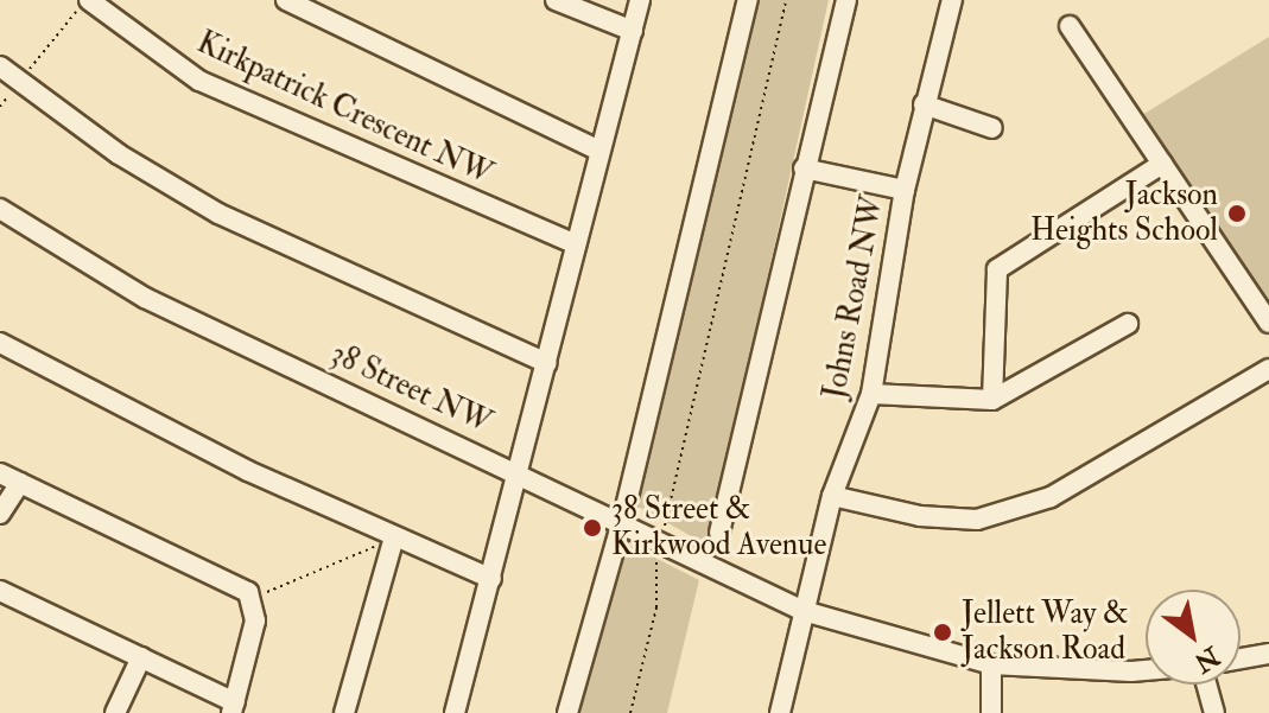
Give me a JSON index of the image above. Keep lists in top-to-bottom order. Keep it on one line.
{"streets":{"street":["Kirkpatrick Crescent NW","Johns Road NW","38 Street NW"]},"crossings":[["Johns Road NW","38 Street NW"]],"places":["Jackson Heights School","38 Street & Kirkwood Avenue","Jellett Way & Jackson Road"],"north":"bottom right"}
